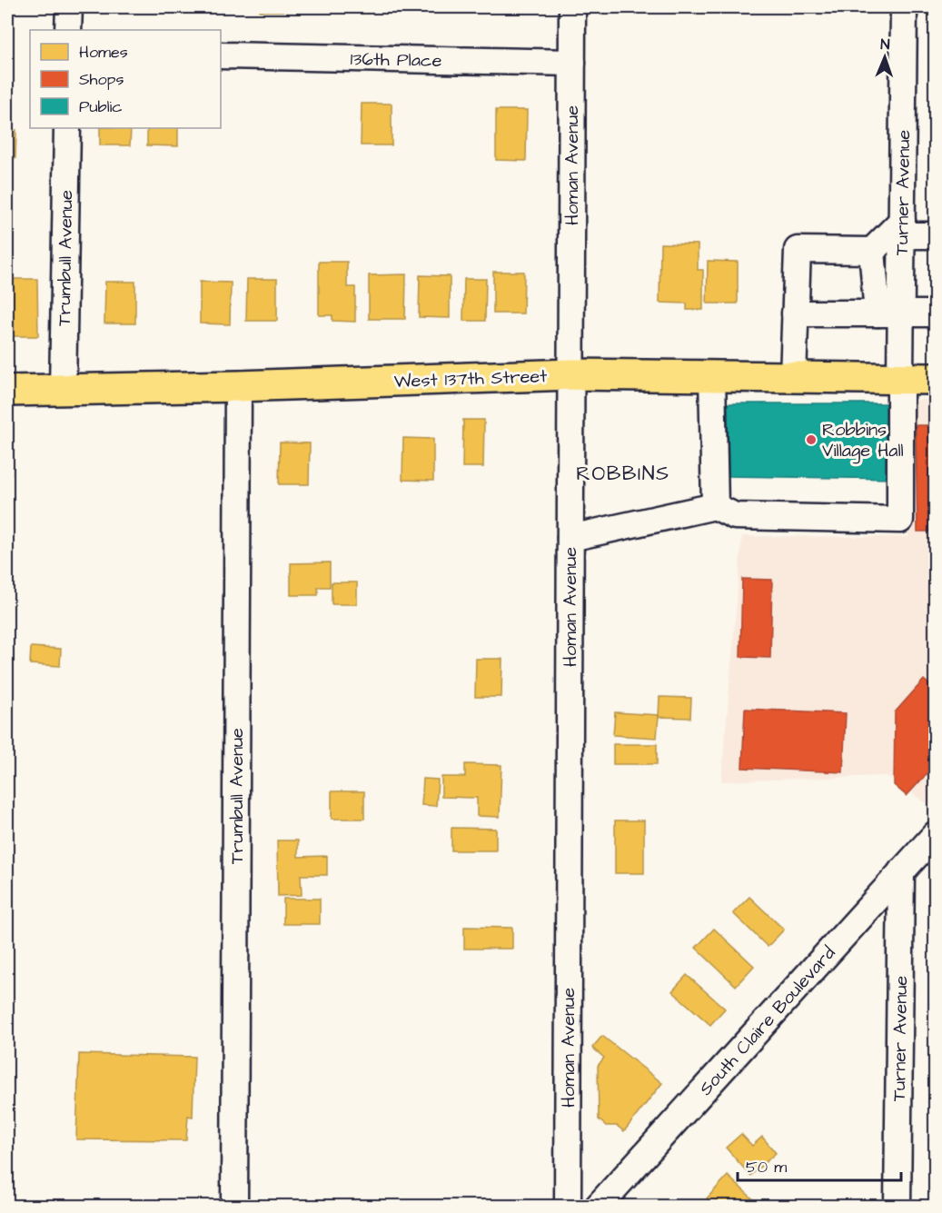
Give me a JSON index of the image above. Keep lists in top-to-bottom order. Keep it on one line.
{"streets":{"main road":["West 137th Street"],"street":["136th Place","Homan Avenue","Turner Avenue","Trumbull Avenue","South Claire Boulevard"]},"crossings":[["136th Place","Homan Avenue"],["Homan Avenue","West 137th Street"],["Turner Avenue","West 137th Street"],["Turner Avenue","South Claire Boulevard"],["Trumbull Avenue","West 137th Street"]],"districts":["ROBBINS"],"places":["Robbins Village Hall"],"legend":["Homes","Shops","Public"],"scale_bar":"50 m","north":"top"}
